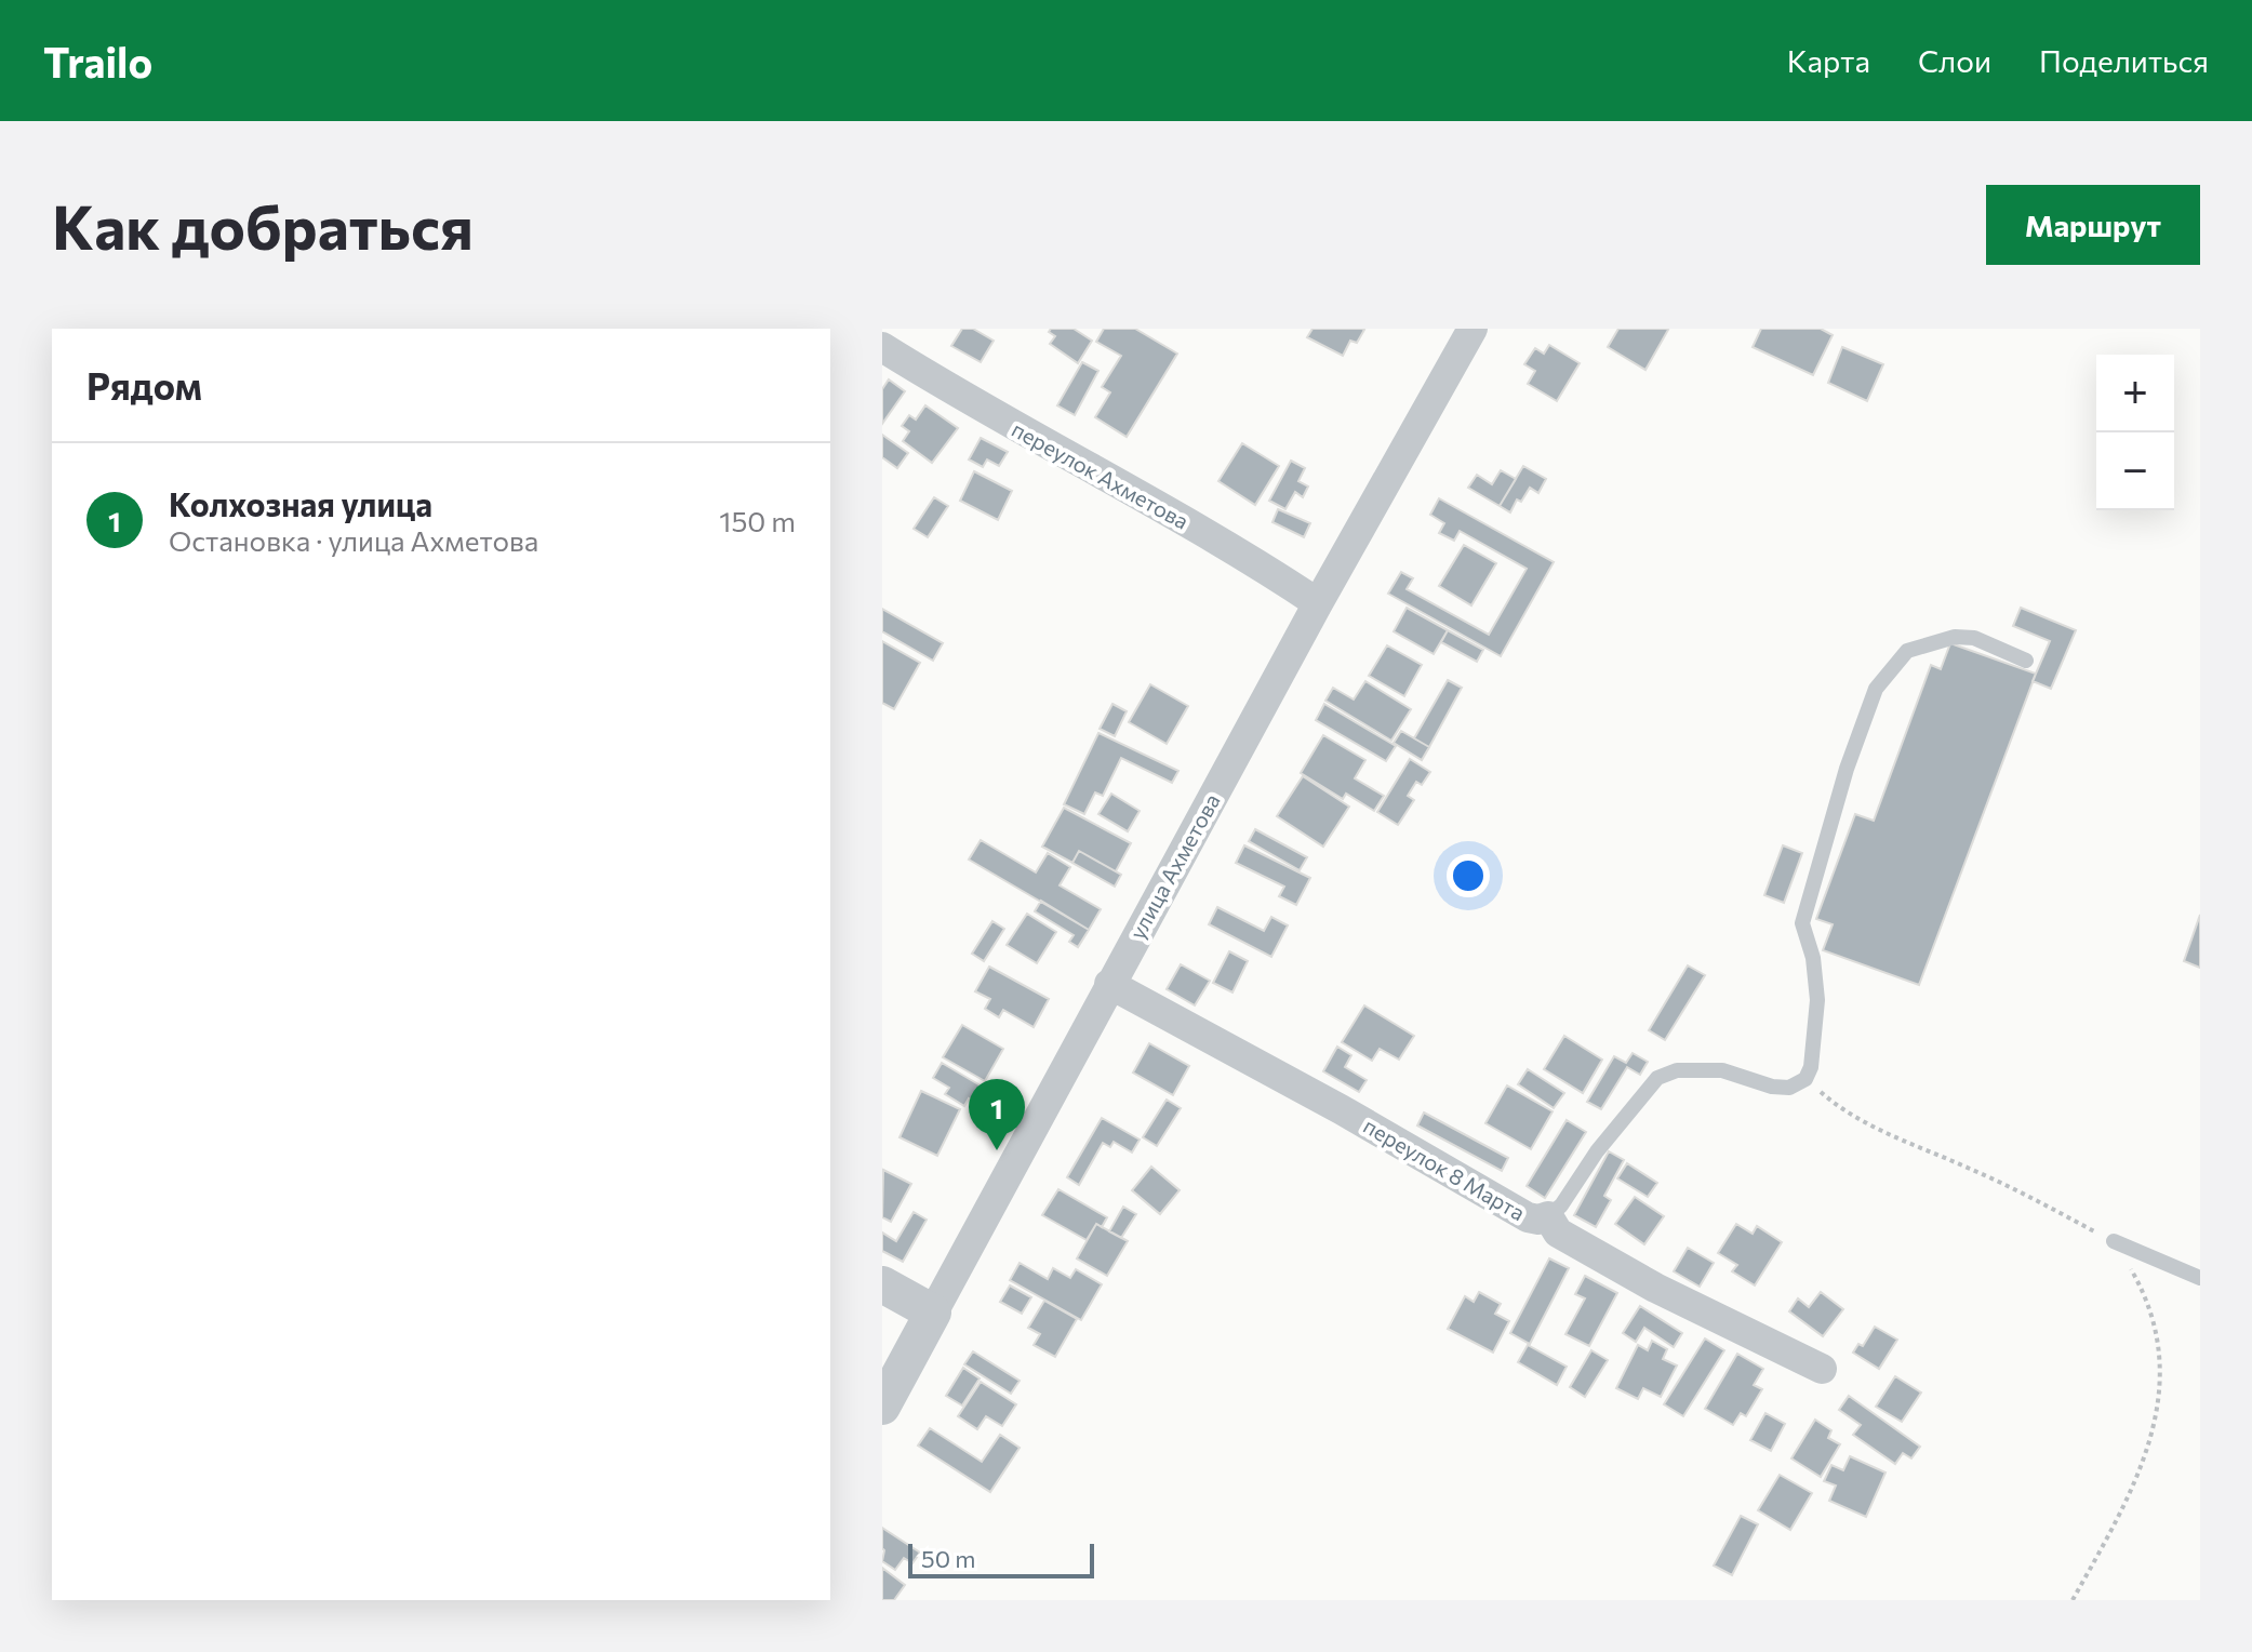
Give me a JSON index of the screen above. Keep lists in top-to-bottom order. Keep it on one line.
{"streets":{"street":["переулок Ахметова","улица Ахметова","переулок 8 Марта"]},"crossings":[["переулок Ахметова","улица Ахметова"],["улица Ахметова","переулок 8 Марта"]],"scale_bar":"50 m","page":{"header":"Trailo","nav":["Карта","Слои","Поделиться"],"buttons":"Маршрут","title":"Как добраться","heading":"Рядом","map_buttons":["+","−"],"list":[{"mark":"1","name":"Колхозная улица","note":"Остановка · улица Ахметова","value":"150 m"}],"pins":"1","scale":"50 m"}}
